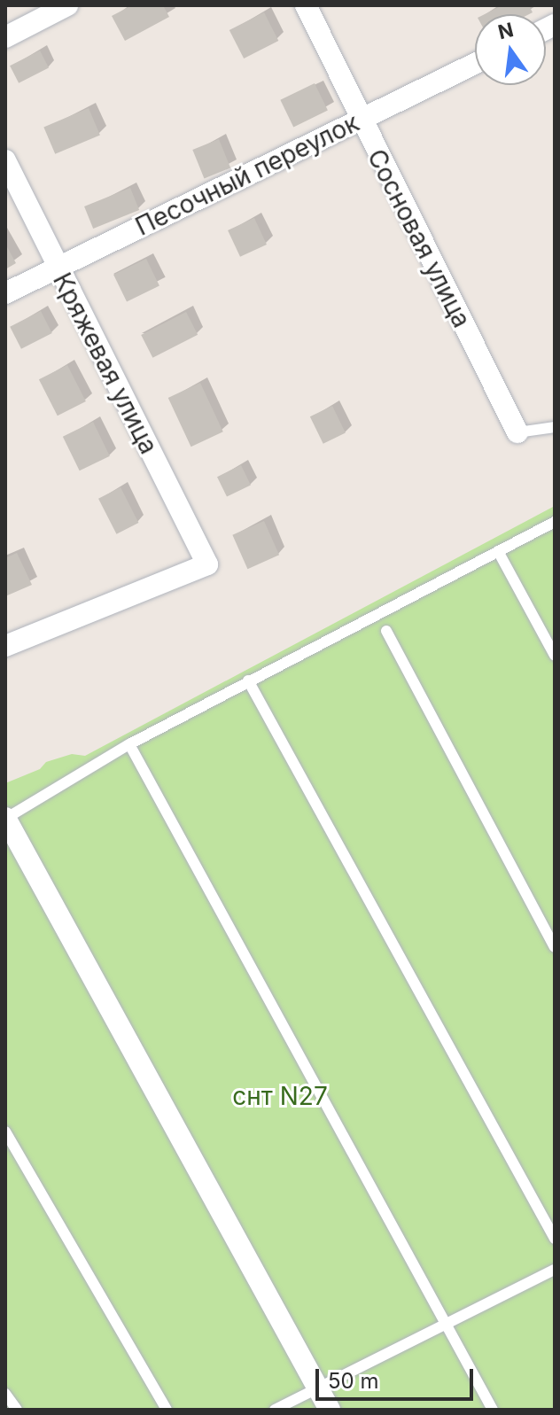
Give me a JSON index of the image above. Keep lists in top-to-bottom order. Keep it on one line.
{"streets":{"street":["Песочный переулок","Сосновая улица","Кряжевая улица"]},"crossings":[["Песочный переулок","Сосновая улица"],["Песочный переулок","Кряжевая улица"]],"parks":["снт N27"],"scale_bar":"50 m","north":"top"}
